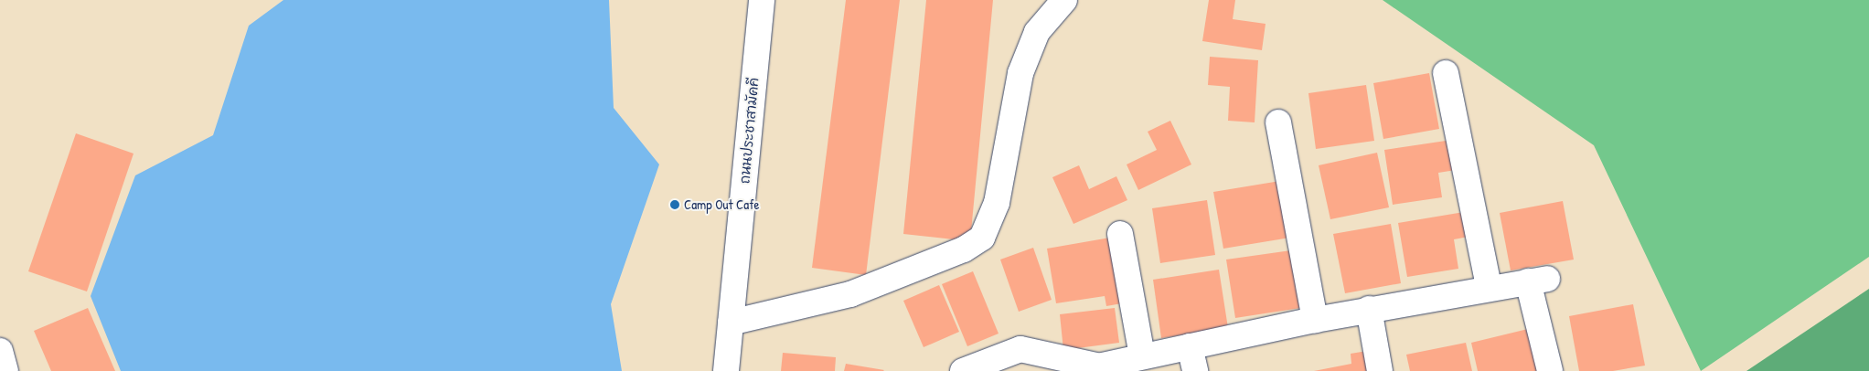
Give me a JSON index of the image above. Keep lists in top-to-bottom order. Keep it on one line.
{"streets":{"street":["ถนนประชาสามัคคี"]},"places":["Camp Out Cafe"]}
